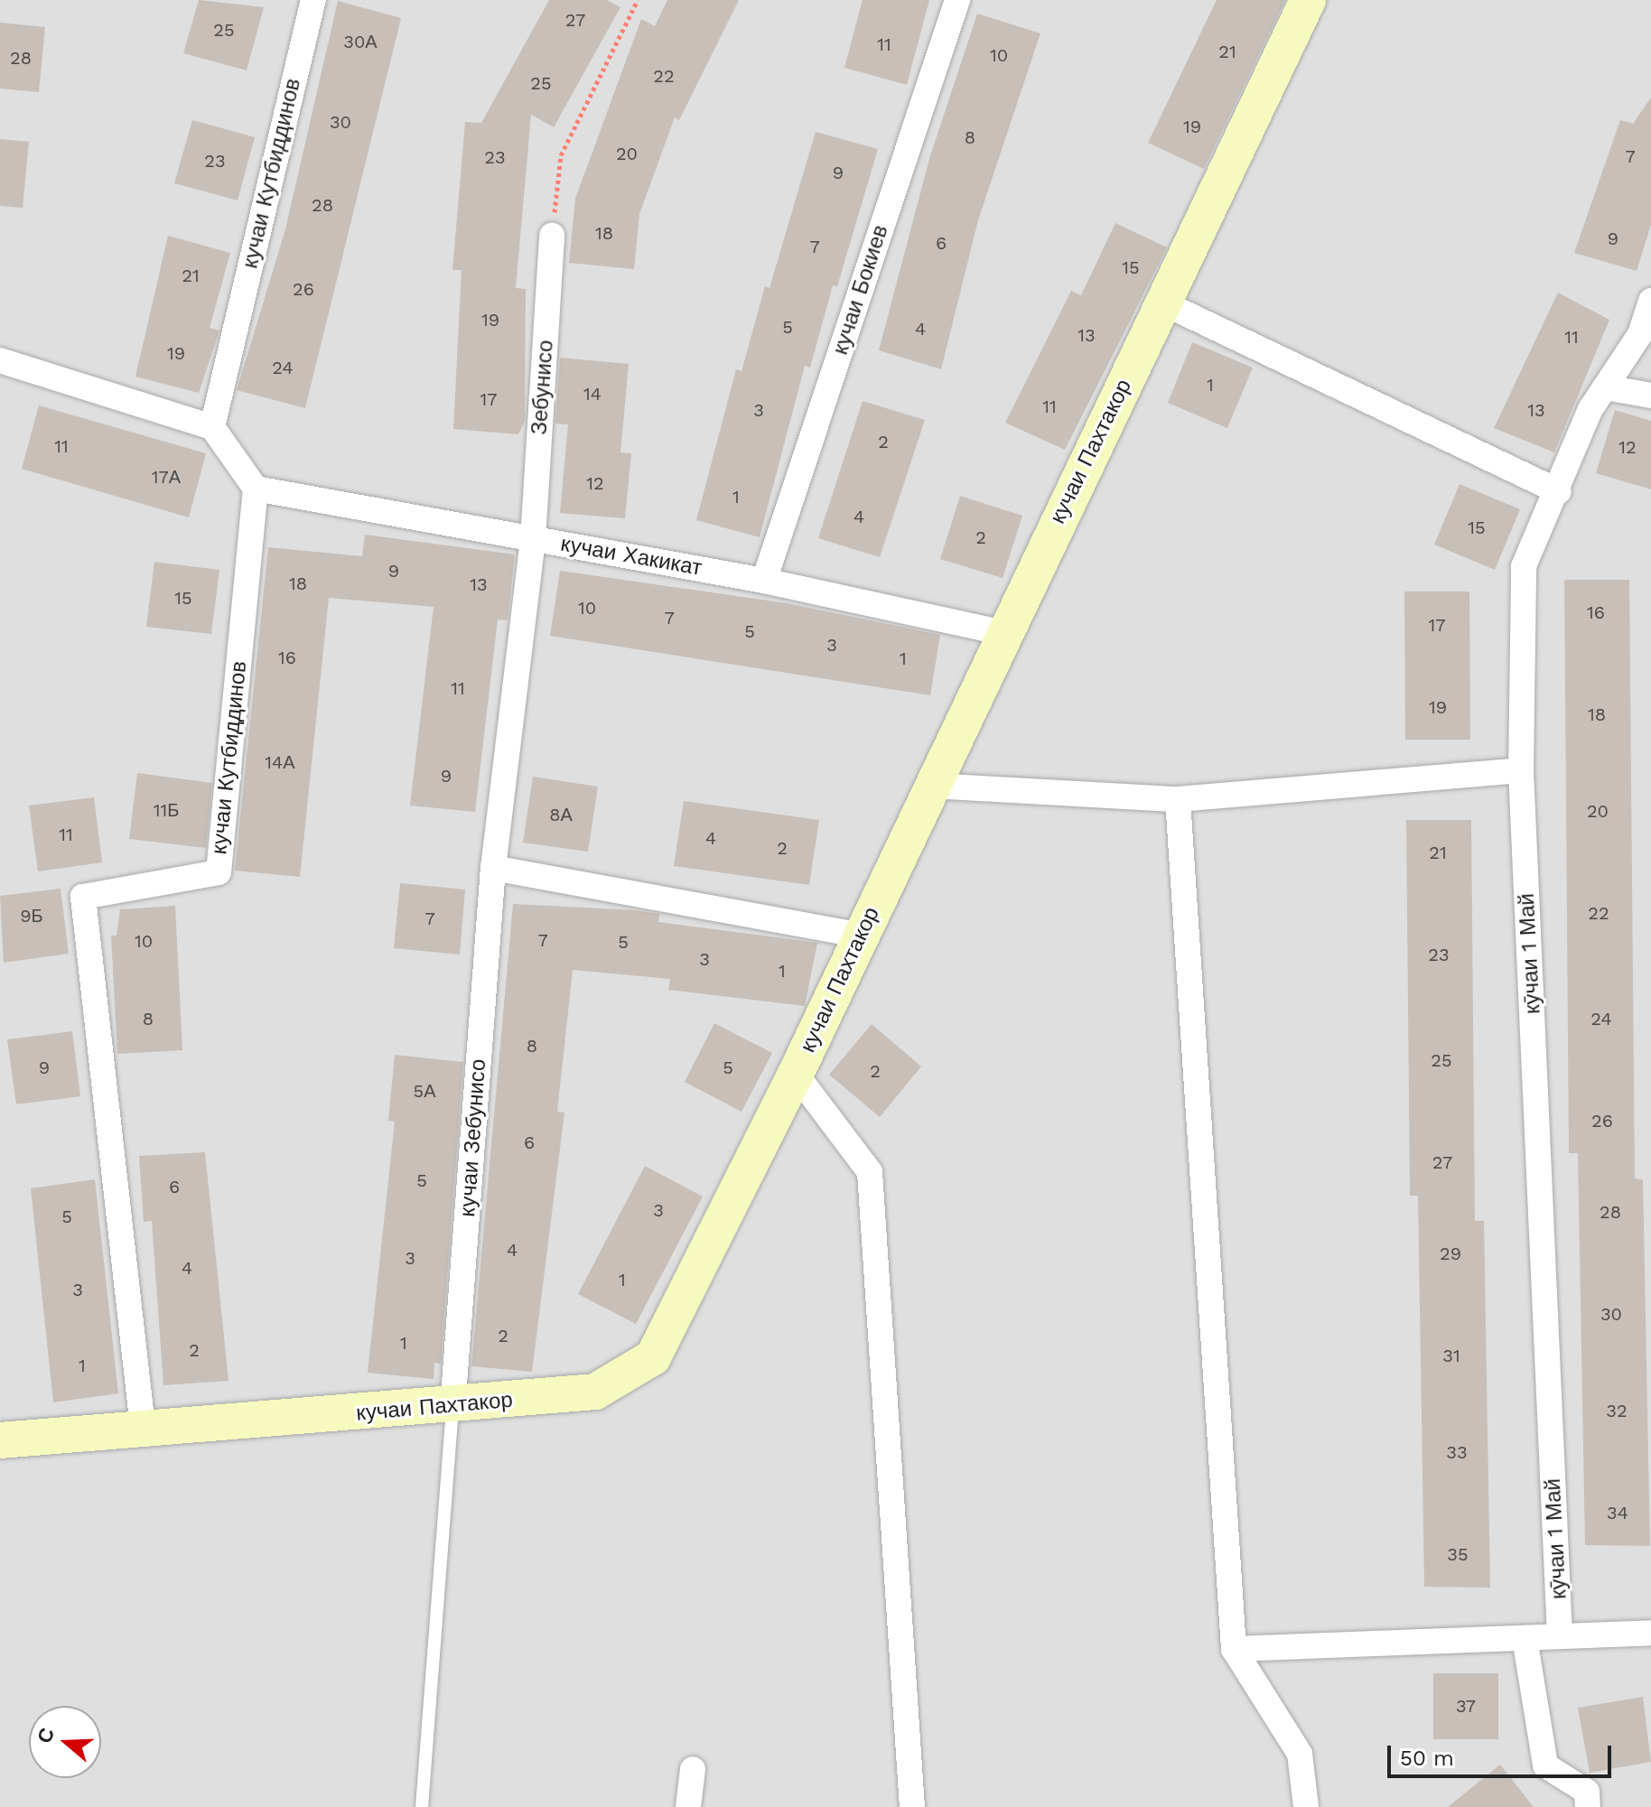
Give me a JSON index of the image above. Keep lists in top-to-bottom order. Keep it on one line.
{"streets":{"main road":["кучаи Пахтакор"],"street":["кучаи Кутбиддинов","кучаи Бокиев","Зебунисо","кучаи Хакикат","кӯчаи 1 Май","кучаи Зебунисо"]},"crossings":[["кучаи Кутбиддинов","кучаи Пахтакор"],["кучаи Кутбиддинов","кучаи Хакикат"],["кучаи Бокиев","кучаи Хакикат"],["Зебунисо","кучаи Хакикат"],["Зебунисо","кучаи Зебунисо"],["кучаи Пахтакор","кучаи Хакикат"],["кучаи Пахтакор","кучаи Зебунисо"],["кучаи Хакикат","кучаи Зебунисо"]],"house_numbers":["27","25","30А","11","21","10","28","22","25","30","19","8","20","7","23","23","9","28","18","9","6","7","15","21","26","19","5","4","13","11","19","24","1","14","17","11","3","13","2","11","12","17А","12","1","4","15","2","9","18","13","15","10","16","7","17","5","3","16","1","11","19","18","14А","9","11Б","20","8А","11","4","2","21","22","9Б","7","7","10","5","23","3","1","8","24","8","25","9","5","2","5А","26","6","27","5","6","3","28","5","4","29","3","4","1","3","30","2","1","2","31","1","32","33","34","35","37"],"scale_bar":"50 m","north":"left"}
